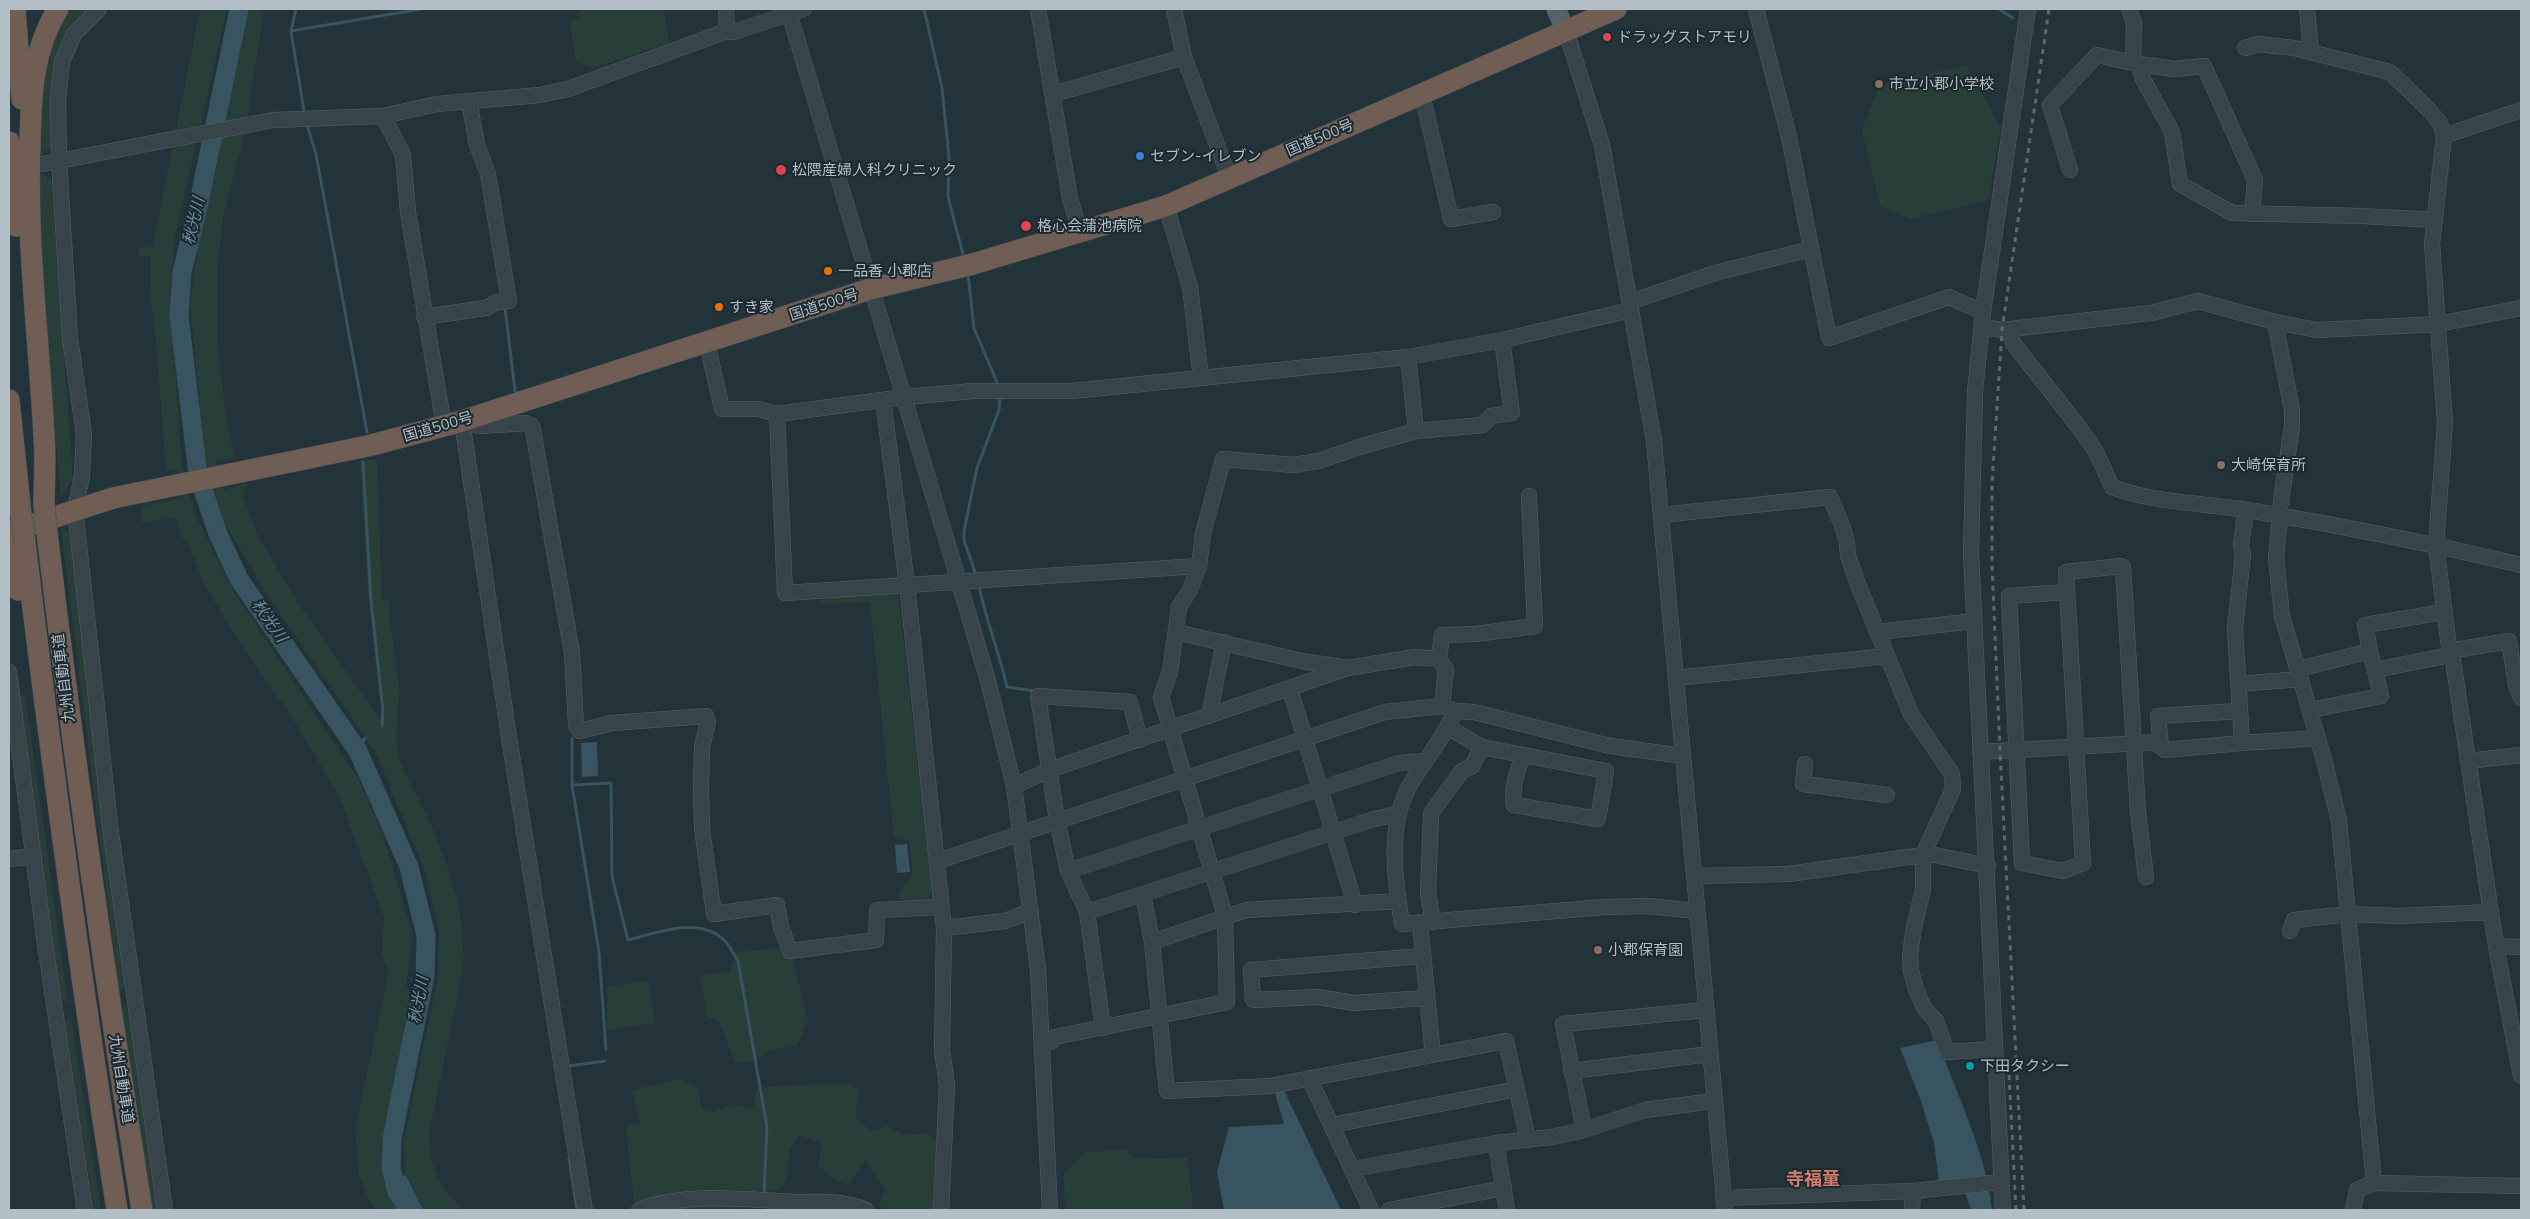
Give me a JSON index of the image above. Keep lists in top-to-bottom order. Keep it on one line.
{"streets":{"highway":["国道500号","九州自動車道"]},"crossings":[["国道500号","九州自動車道"]],"districts":["寺福童"],"water":["秋光川"],"places":["ドラッグストアモリ","市立小郡小学校","セブン-イレブン","松隈産婦人科クリニック","格心会蒲池病院","一品香 小郡店","すき家","大崎保育所","小郡保育園","下田タクシー"]}
